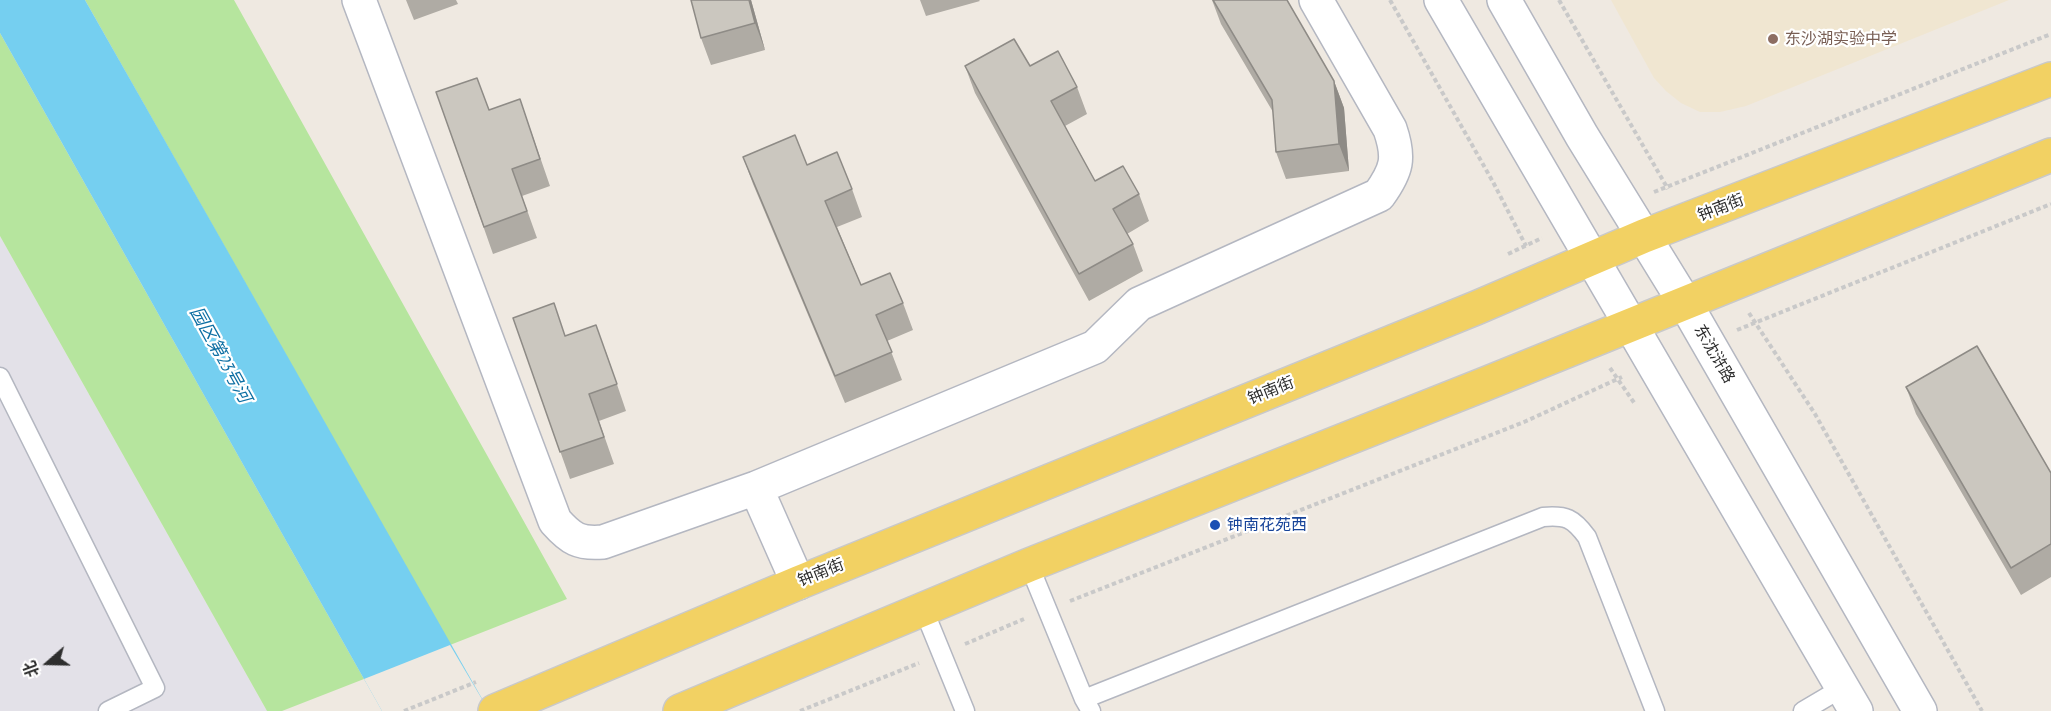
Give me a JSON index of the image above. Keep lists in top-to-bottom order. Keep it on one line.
{"streets":{"main road":["钟南街"],"street":["东沈浒路"]},"crossings":[["钟南街","东沈浒路"]],"water":["园区第23号河"],"places":["东沙湖实验中学","钟南花苑西"],"north":"left"}
